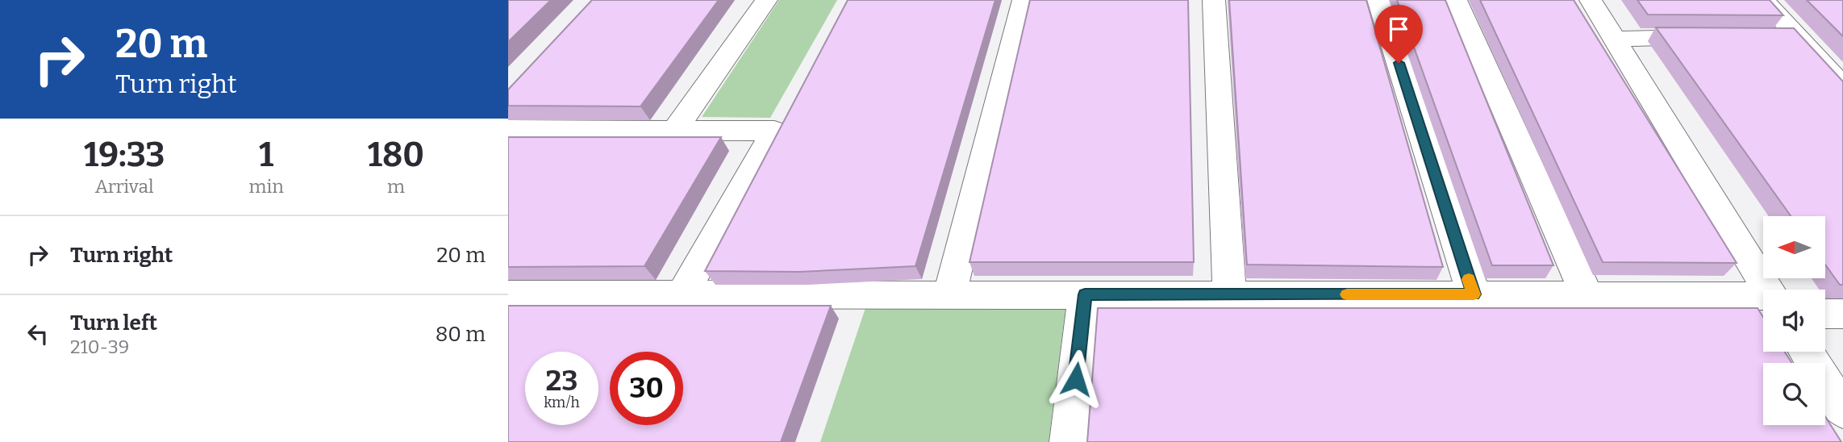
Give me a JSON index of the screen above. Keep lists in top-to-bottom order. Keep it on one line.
{"north":"left","page":{"turn":["20 m","Turn right"],"eta":["19:33","Arrival","1","min","180","m"],"list":[{"name":"Turn right","value":"20 m"},{"name":"Turn left","note":"210-39","value":"80 m"}],"speed":"23 km/h","limit":"30"}}
